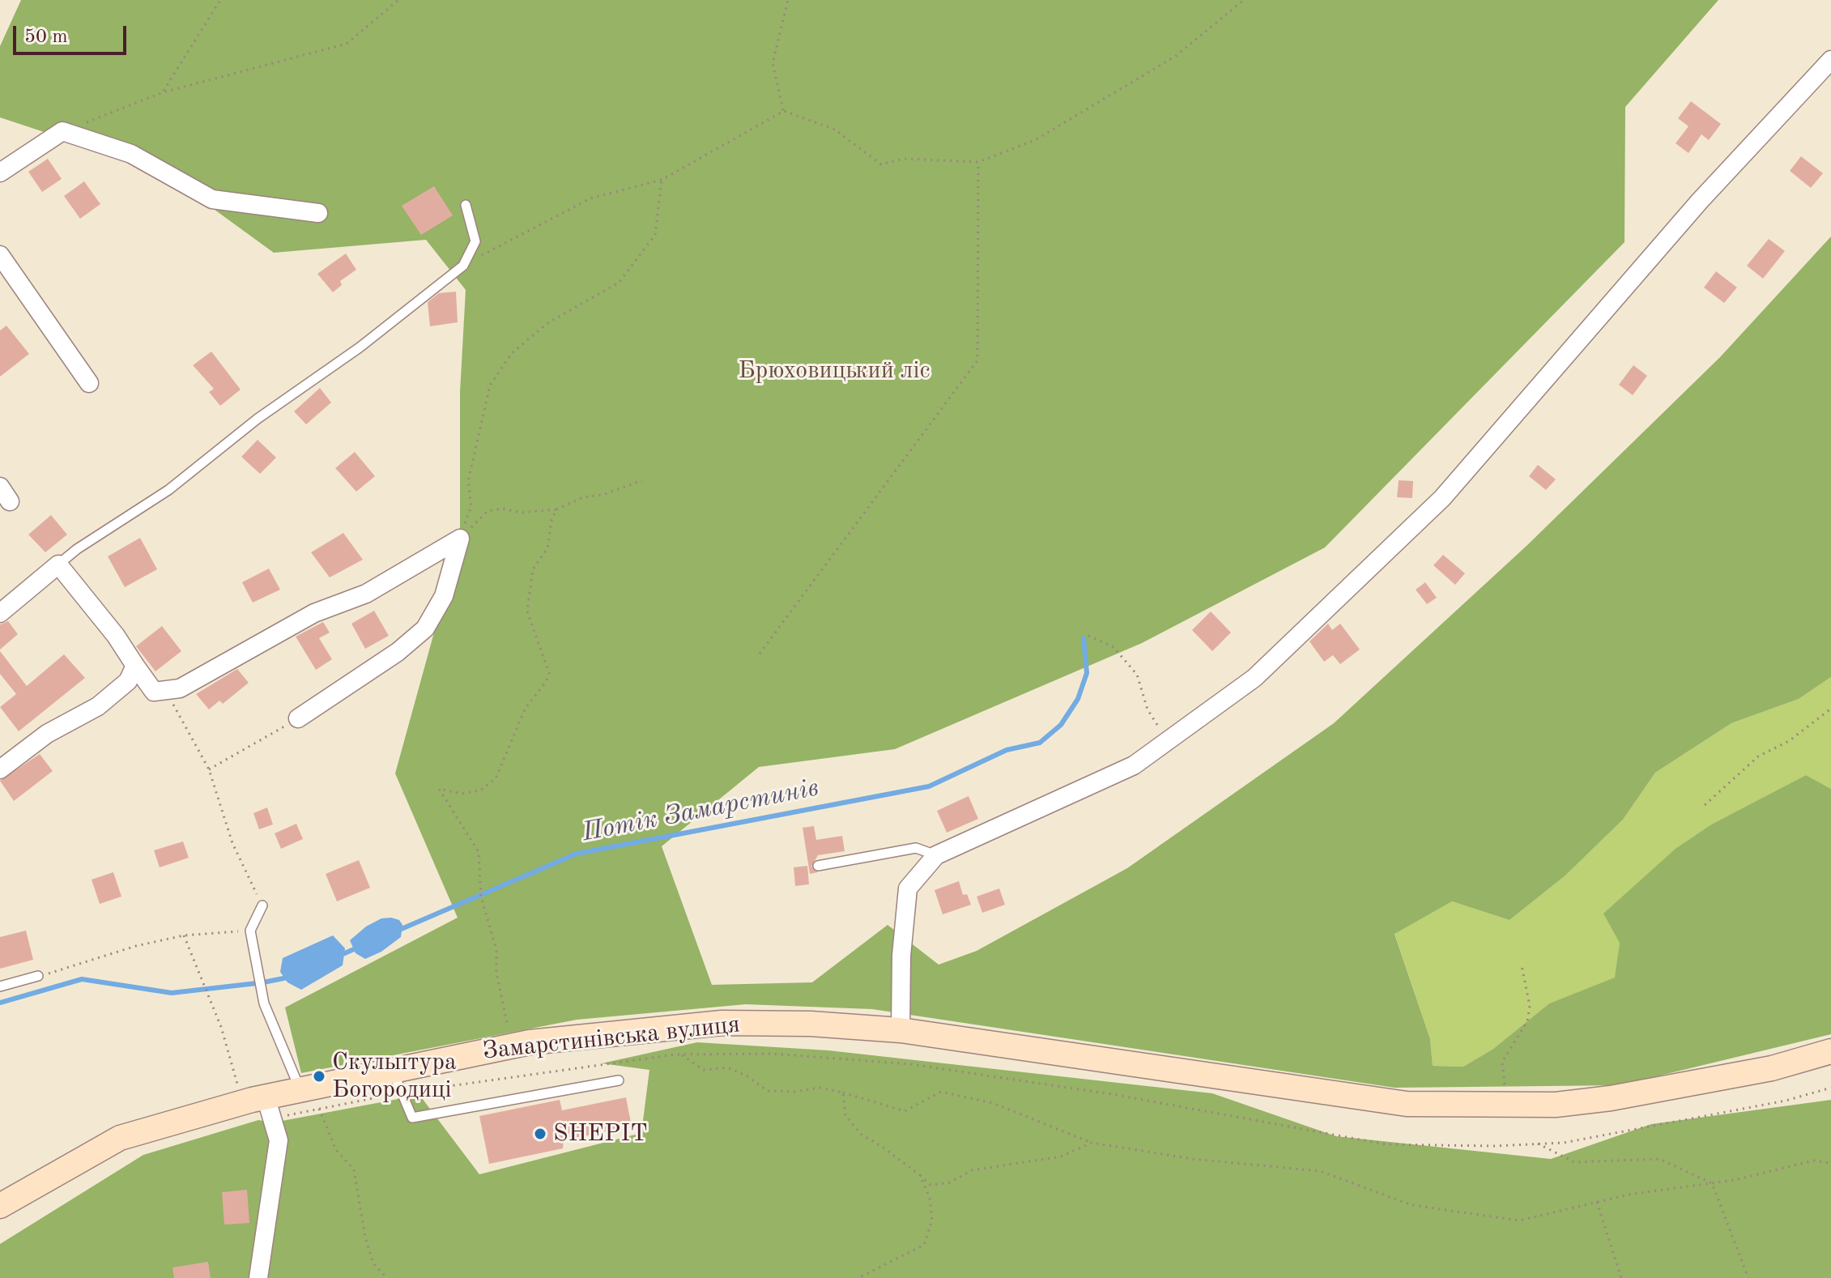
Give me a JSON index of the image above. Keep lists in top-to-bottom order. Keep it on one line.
{"streets":{"main road":["Замарстинівська вулиця"]},"water":["Потік Замарстинів"],"parks":["Брюховицький ліс"],"places":["Скульптура Богородиці","SHEPIT"],"scale_bar":"50 m"}
